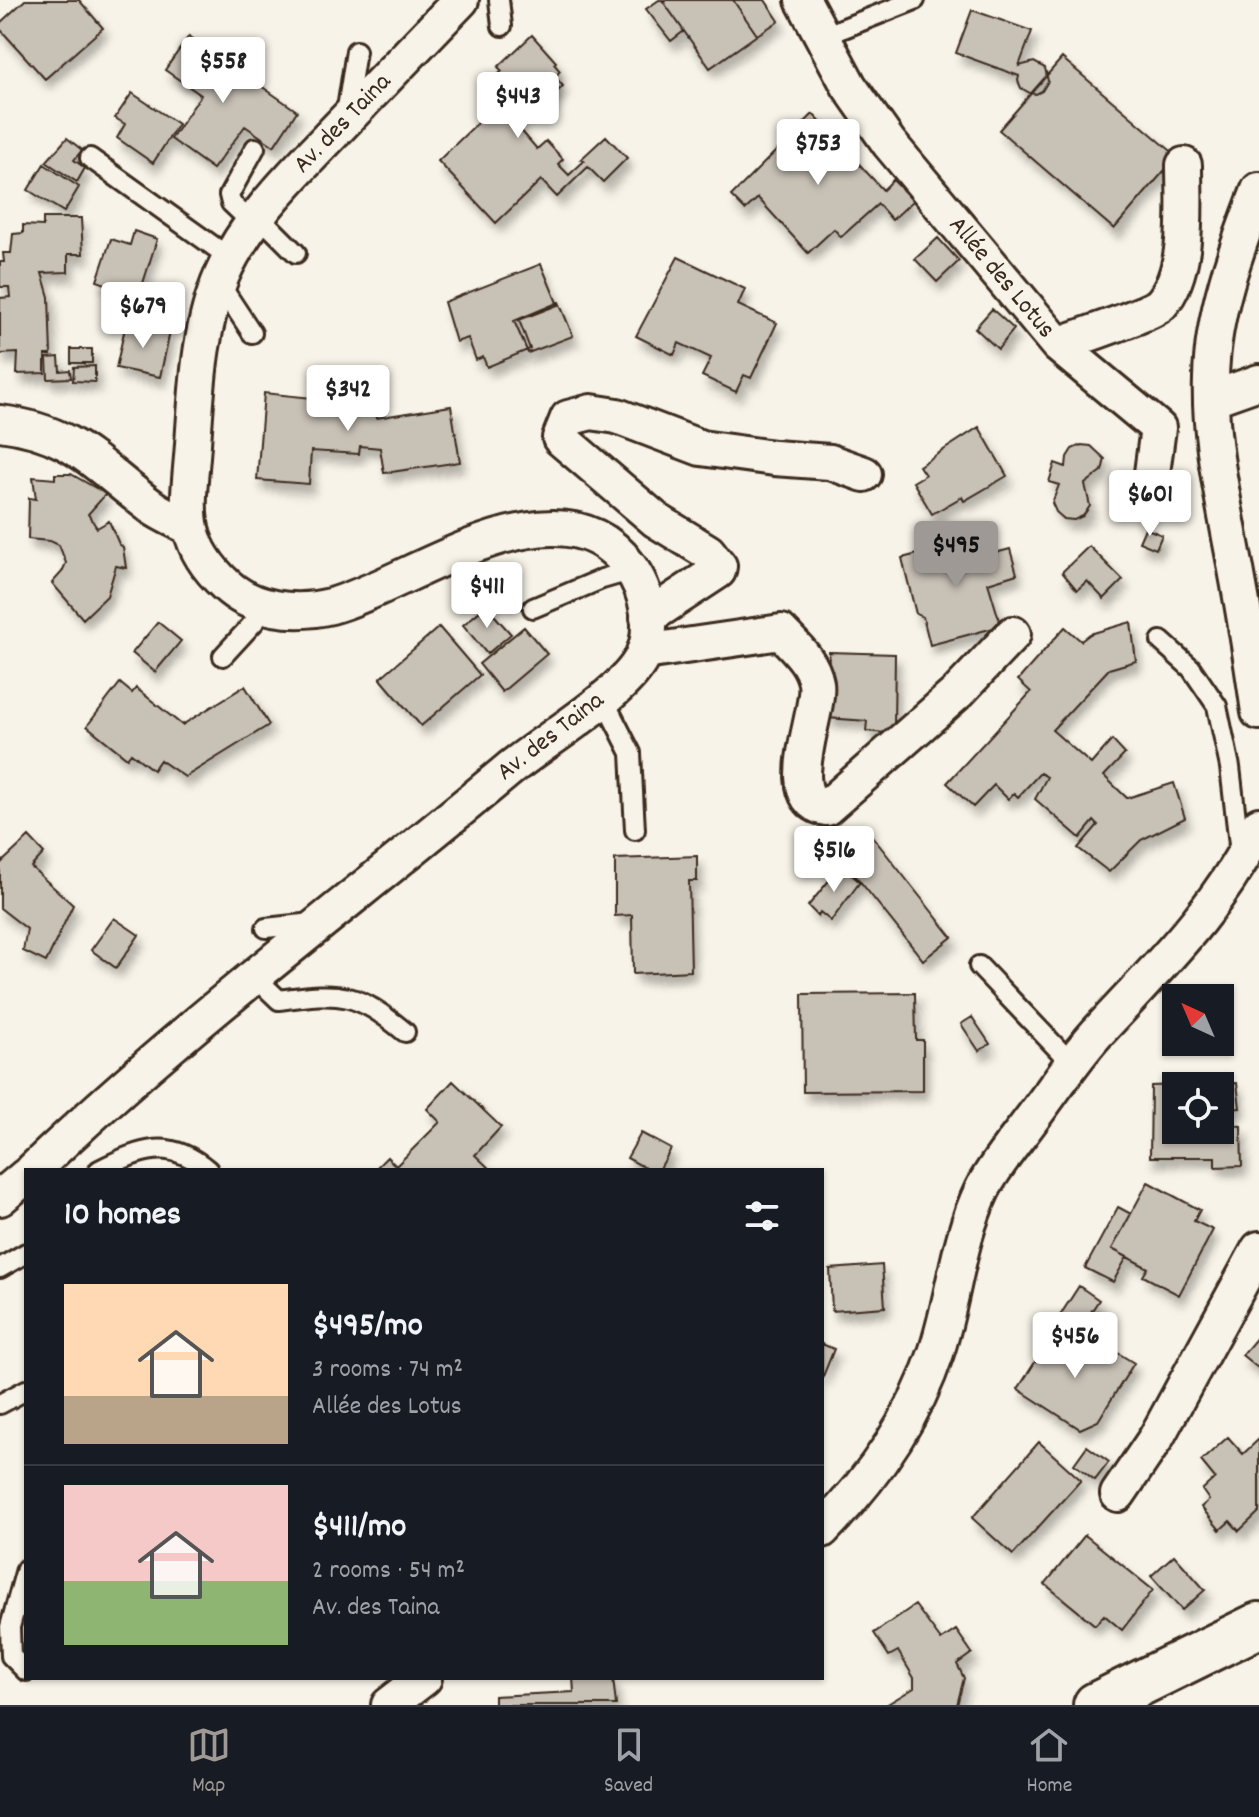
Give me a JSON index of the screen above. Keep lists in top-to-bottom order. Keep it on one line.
{"streets":{"street":["Av. des Taina","Allée des Lotus"]},"north":"top left","page":{"price":["$558","$443","$753","$679","$342","$601","$495","$411","$516","$456"],"heading":"10 homes","list":[{"name":"$495/mo","note":"3 rooms · 74 m² · Allée des Lotus"},{"name":"$411/mo","note":"2 rooms · 54 m² · Av. des Taina"}],"tabs":["Map","Saved","Home"]}}
